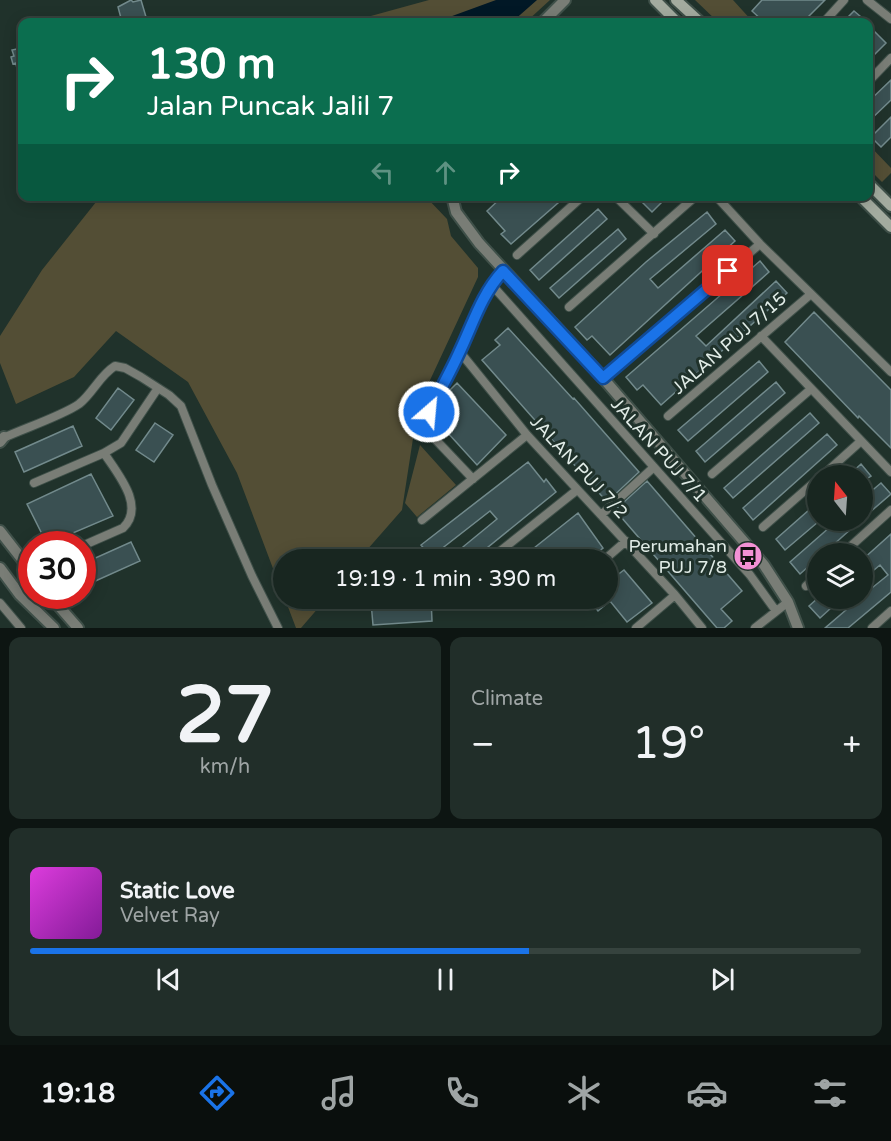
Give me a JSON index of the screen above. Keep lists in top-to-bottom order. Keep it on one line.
{"streets":{"street":["JALAN PUJ 7/15","JALAN PUJ 7/1","JALAN PUJ 7/2"]},"places":{"bus stop":["Perumahan PUJ 7/8"]},"north":"top","page":{"turn":["130 m","Jalan Puncak Jalil 7"],"limit":"30","trip":"19:19 · 1 min · 390 m","tile":[["27","km/h"],"Climate"],"heat":["−","19°","+"],"song":["Static Love","Velvet Ray"],"tabs":"19:18"}}
